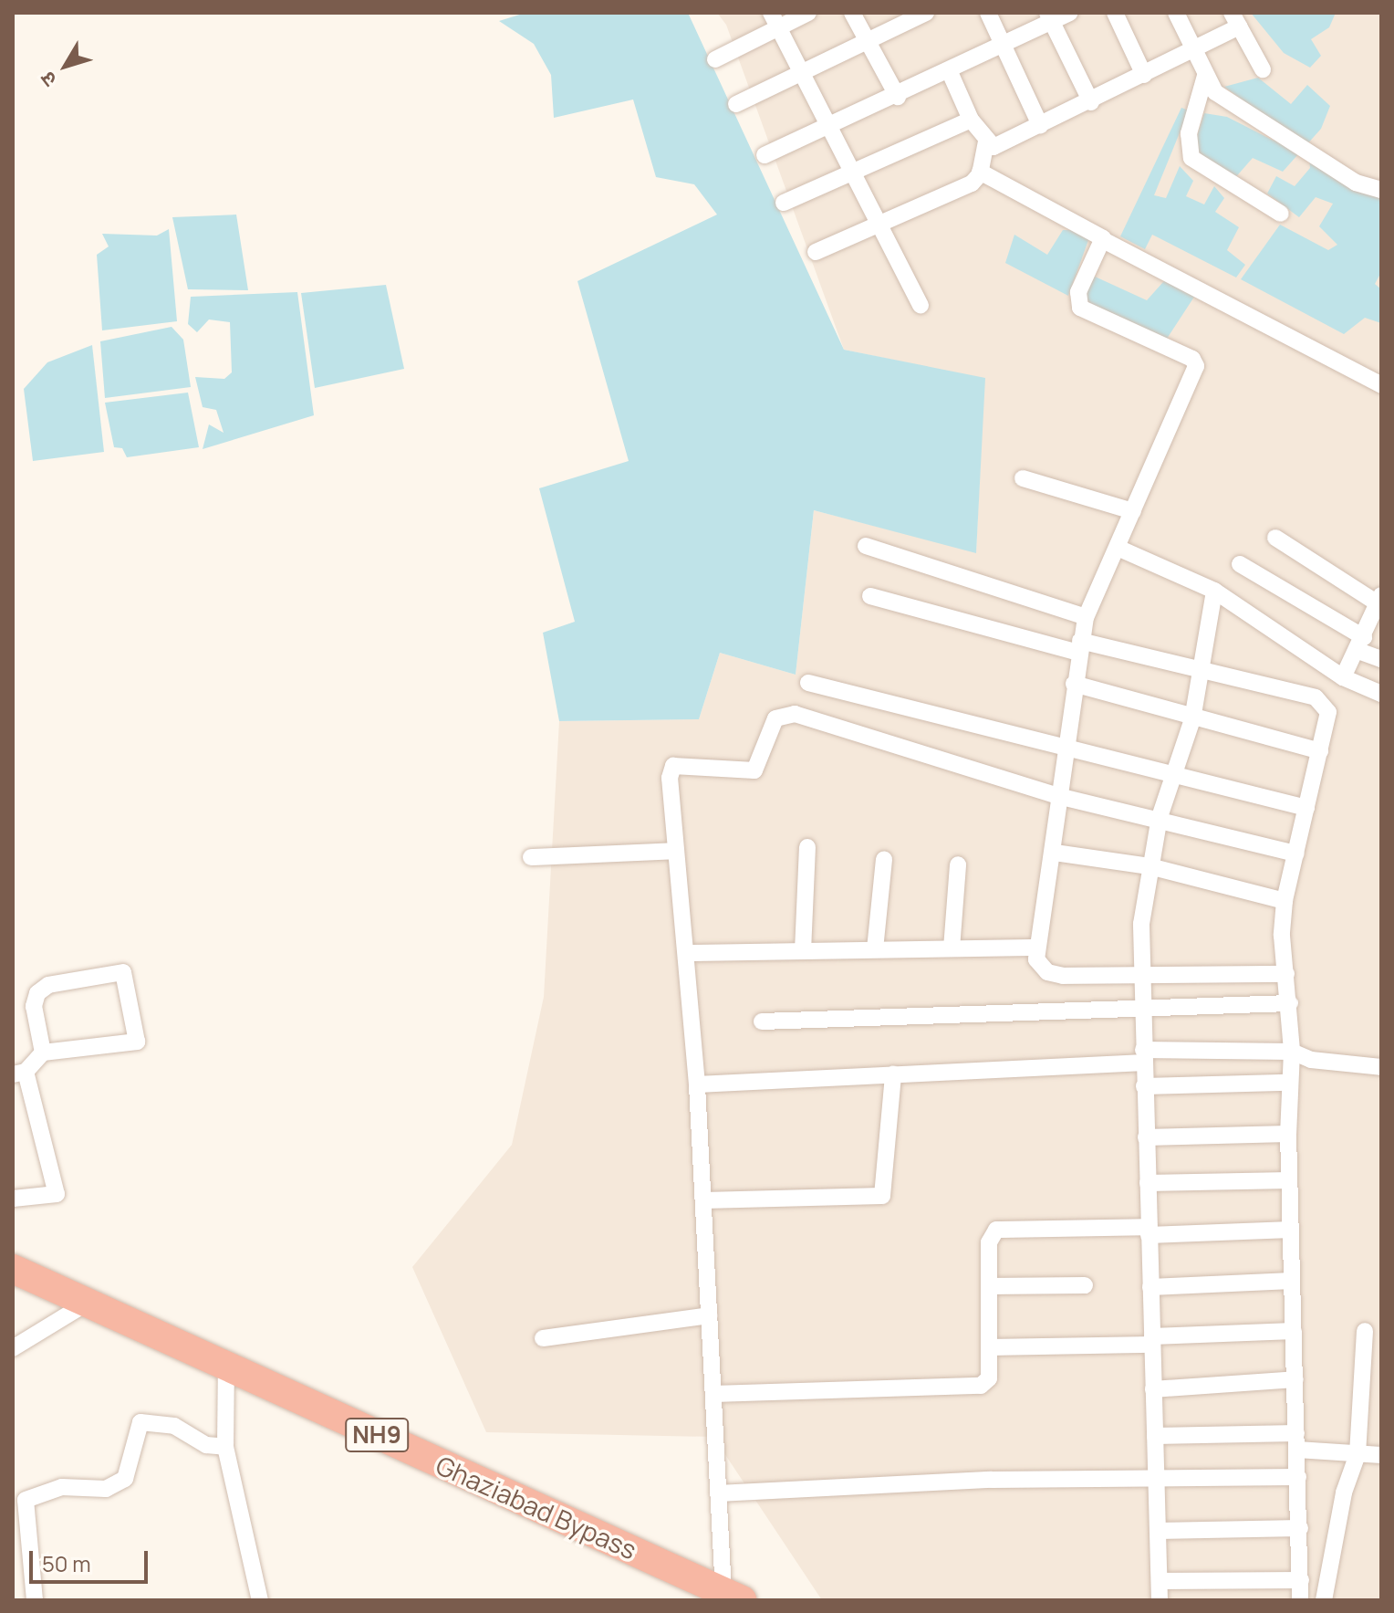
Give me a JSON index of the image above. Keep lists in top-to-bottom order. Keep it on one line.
{"streets":{"highway":["NH9","Ghaziabad Bypass"]},"scale_bar":"50 m","north":"bottom left"}
